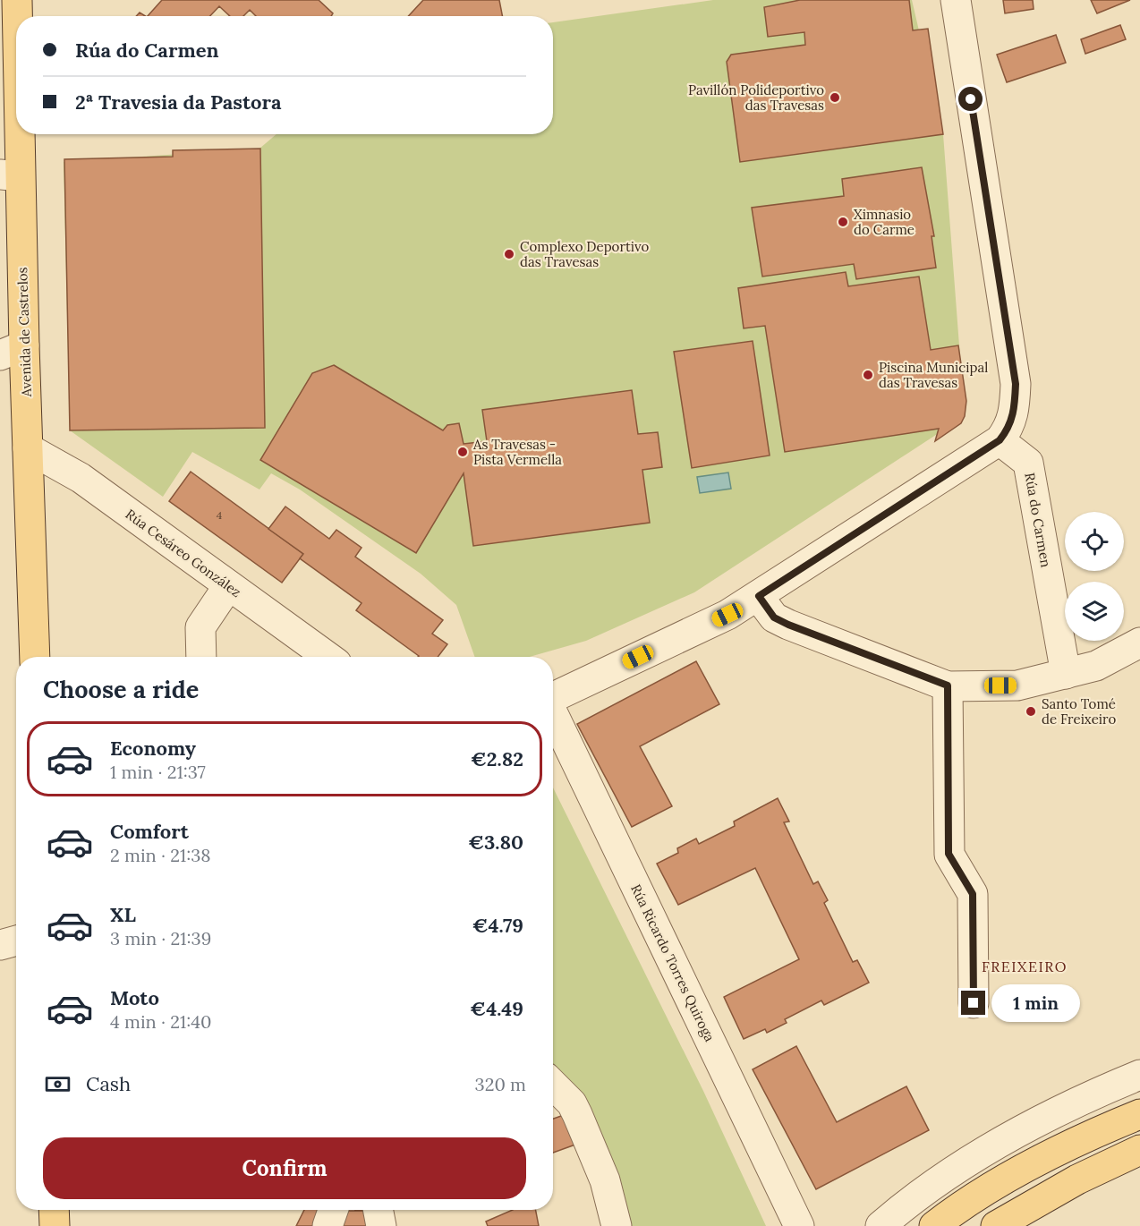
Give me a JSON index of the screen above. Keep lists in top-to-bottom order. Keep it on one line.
{"streets":{"main road":["Avenida de Castrelos"],"street":["Rúa do Carmen","Rúa Cesáreo González","Rúa Ricardo Torres Quiroga"]},"crossings":[["Avenida de Castrelos","Rúa Cesáreo González"]],"districts":["FREIXEIRO"],"places":["Pavillón Polideportivo das Travesas","Ximnasio do Carme","Complexo Deportivo das Travesas","Piscina Municipal das Travesas","As Travesas - Pista Vermella","Santo Tomé de Freixeiro"],"house_numbers":["4"],"page":{"banner":["Rúa do Carmen","2ª Travesia da Pastora"],"heading":"Choose a ride","list":[{"name":"Economy","note":"1 min · 21:37","value":"€2.82"},{"name":"Comfort","note":"2 min · 21:38","value":"€3.80"},{"name":"XL","note":"3 min · 21:39","value":"€4.79"},{"name":"Moto","note":"4 min · 21:40","value":"€4.49"}],"bubble":"1 min","pay":["Cash","320 m"],"buttons":"Confirm"}}
